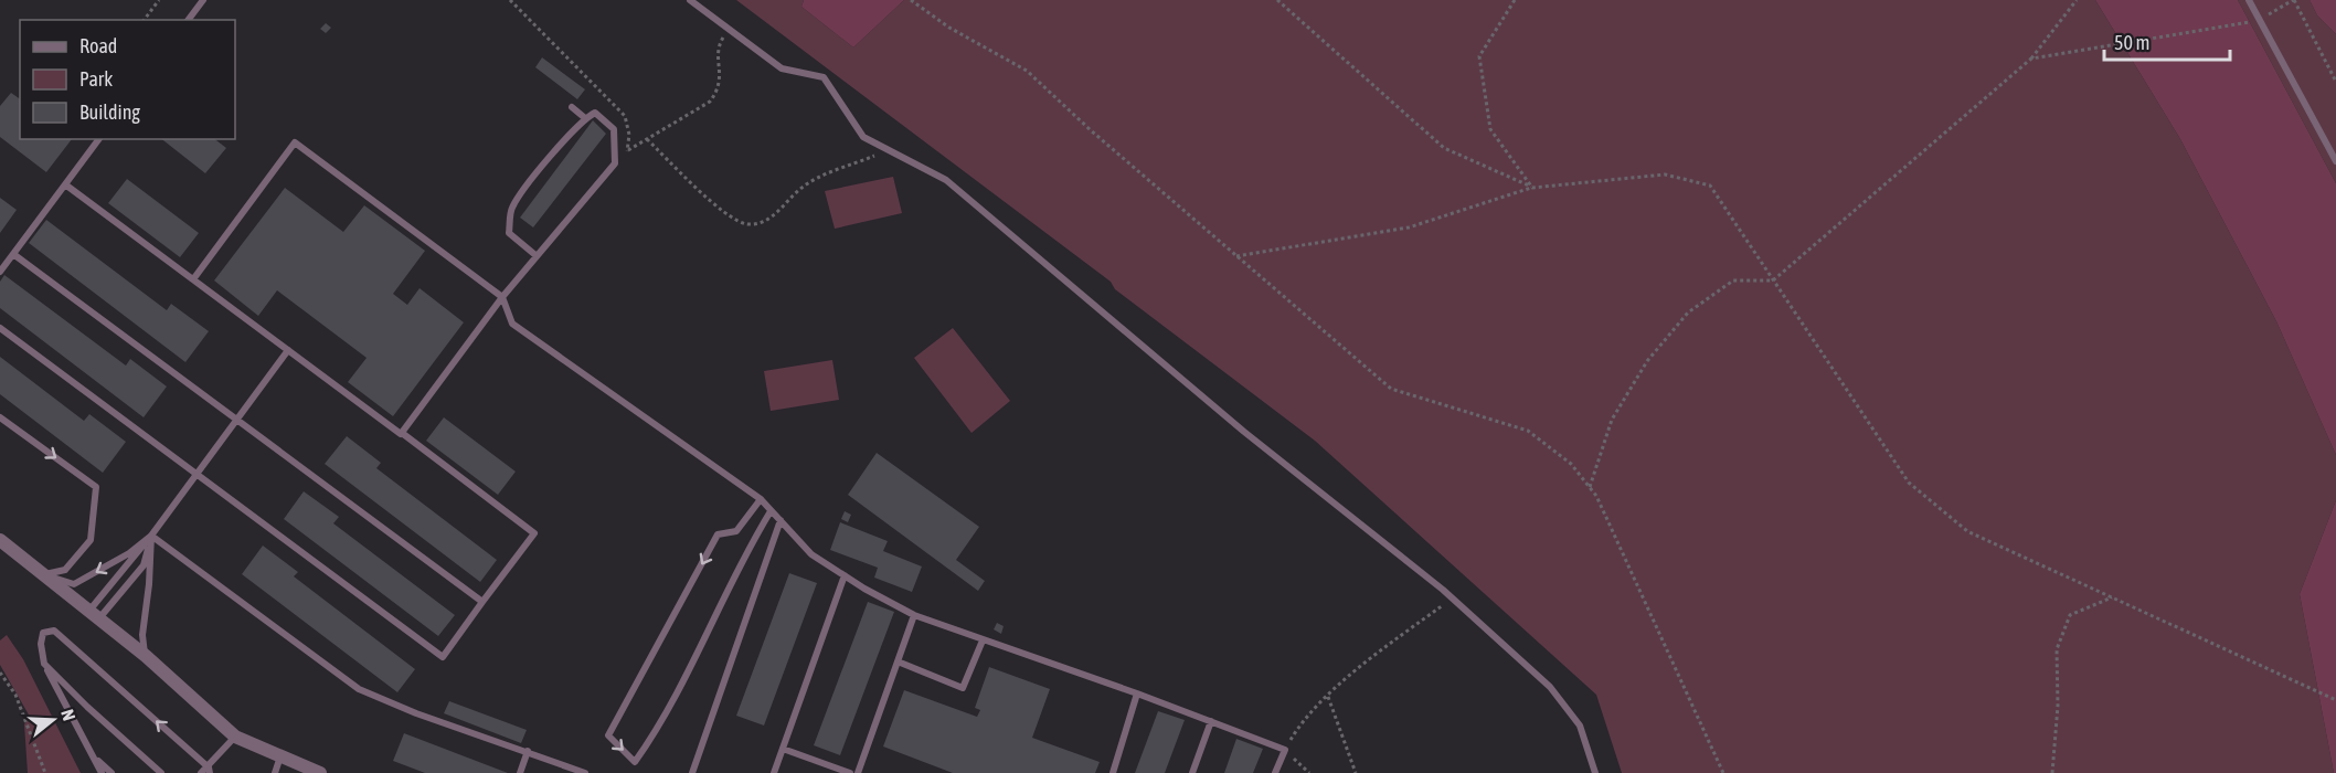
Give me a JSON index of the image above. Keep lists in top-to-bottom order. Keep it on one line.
{"legend":["Road","Park","Building"],"scale_bar":"50 m","north":"right"}
